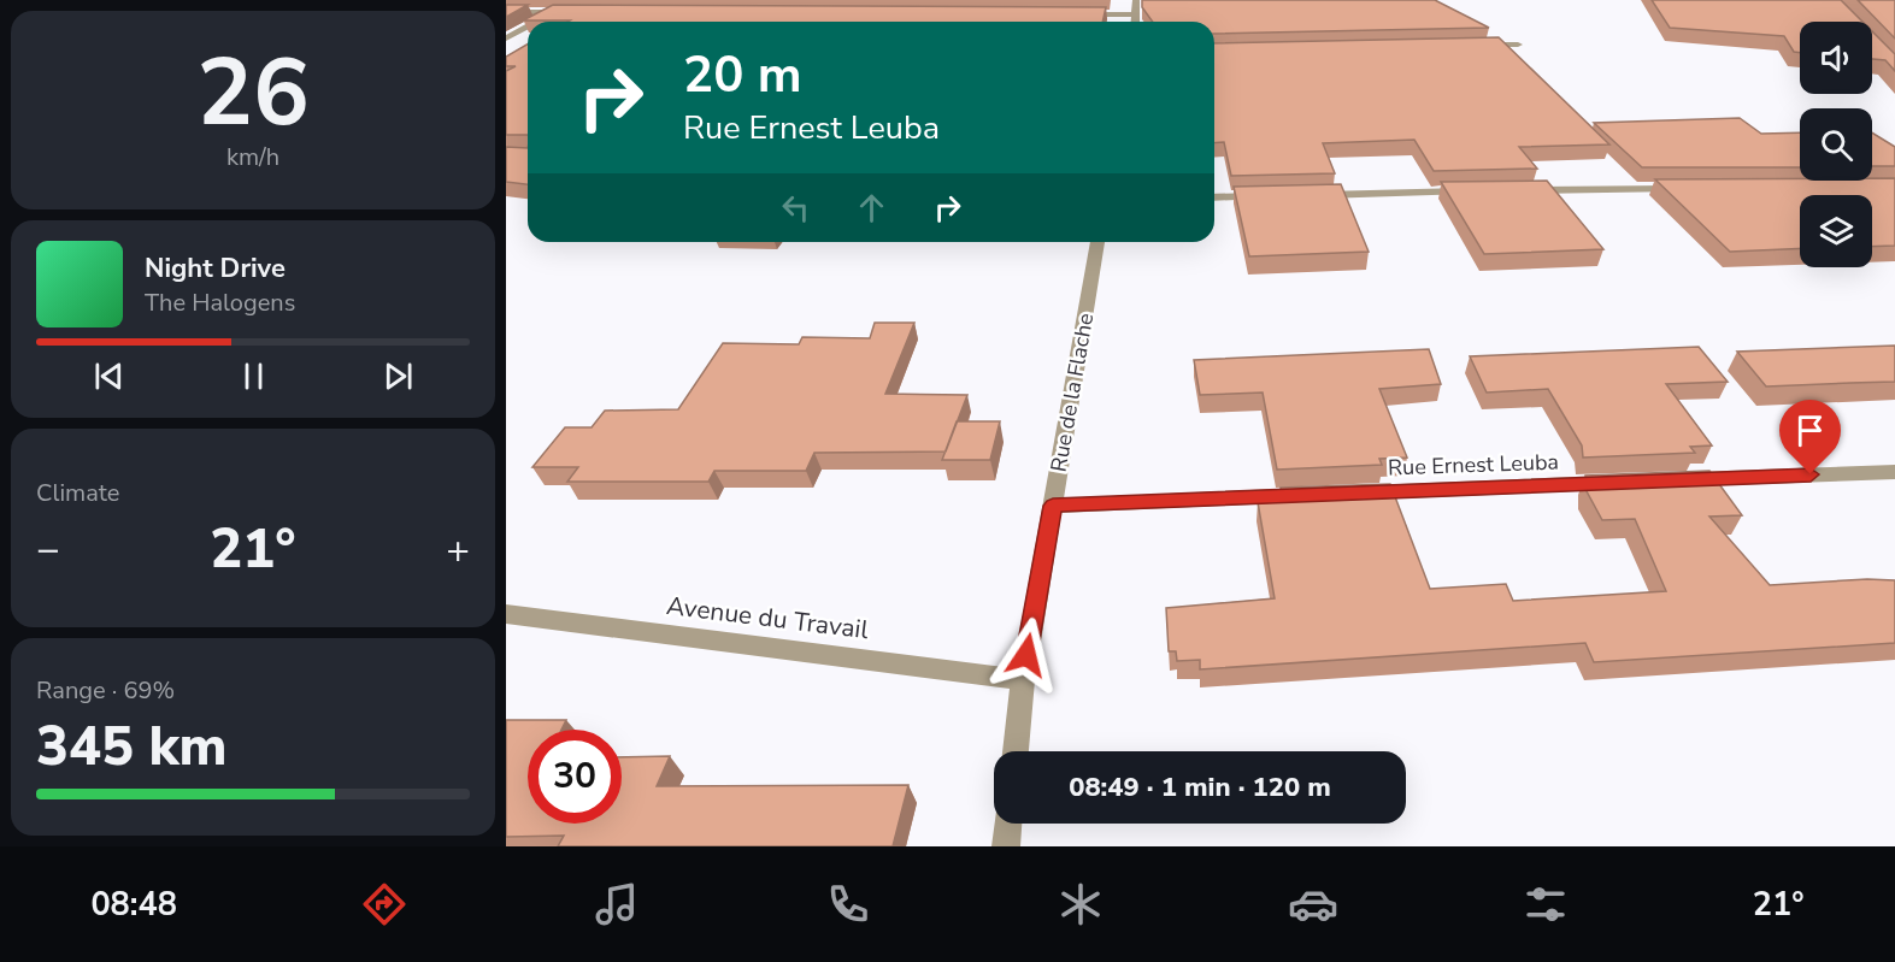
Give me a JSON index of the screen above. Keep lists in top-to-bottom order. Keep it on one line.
{"streets":{"street":["Rue de la Flache","Rue Ernest Leuba","Avenue du Travail"]},"crossings":[["Rue de la Flache","Avenue du Travail"]],"page":{"tile":[["26","km/h"],"Climate",["Range · 69%","345 km"]],"turn":["20 m","Rue Ernest Leuba"],"song":["Night Drive","The Halogens"],"heat":["−","21°","+"],"limit":"30","trip":"08:49 · 1 min · 120 m","tabs":["08:48","21°"]}}
